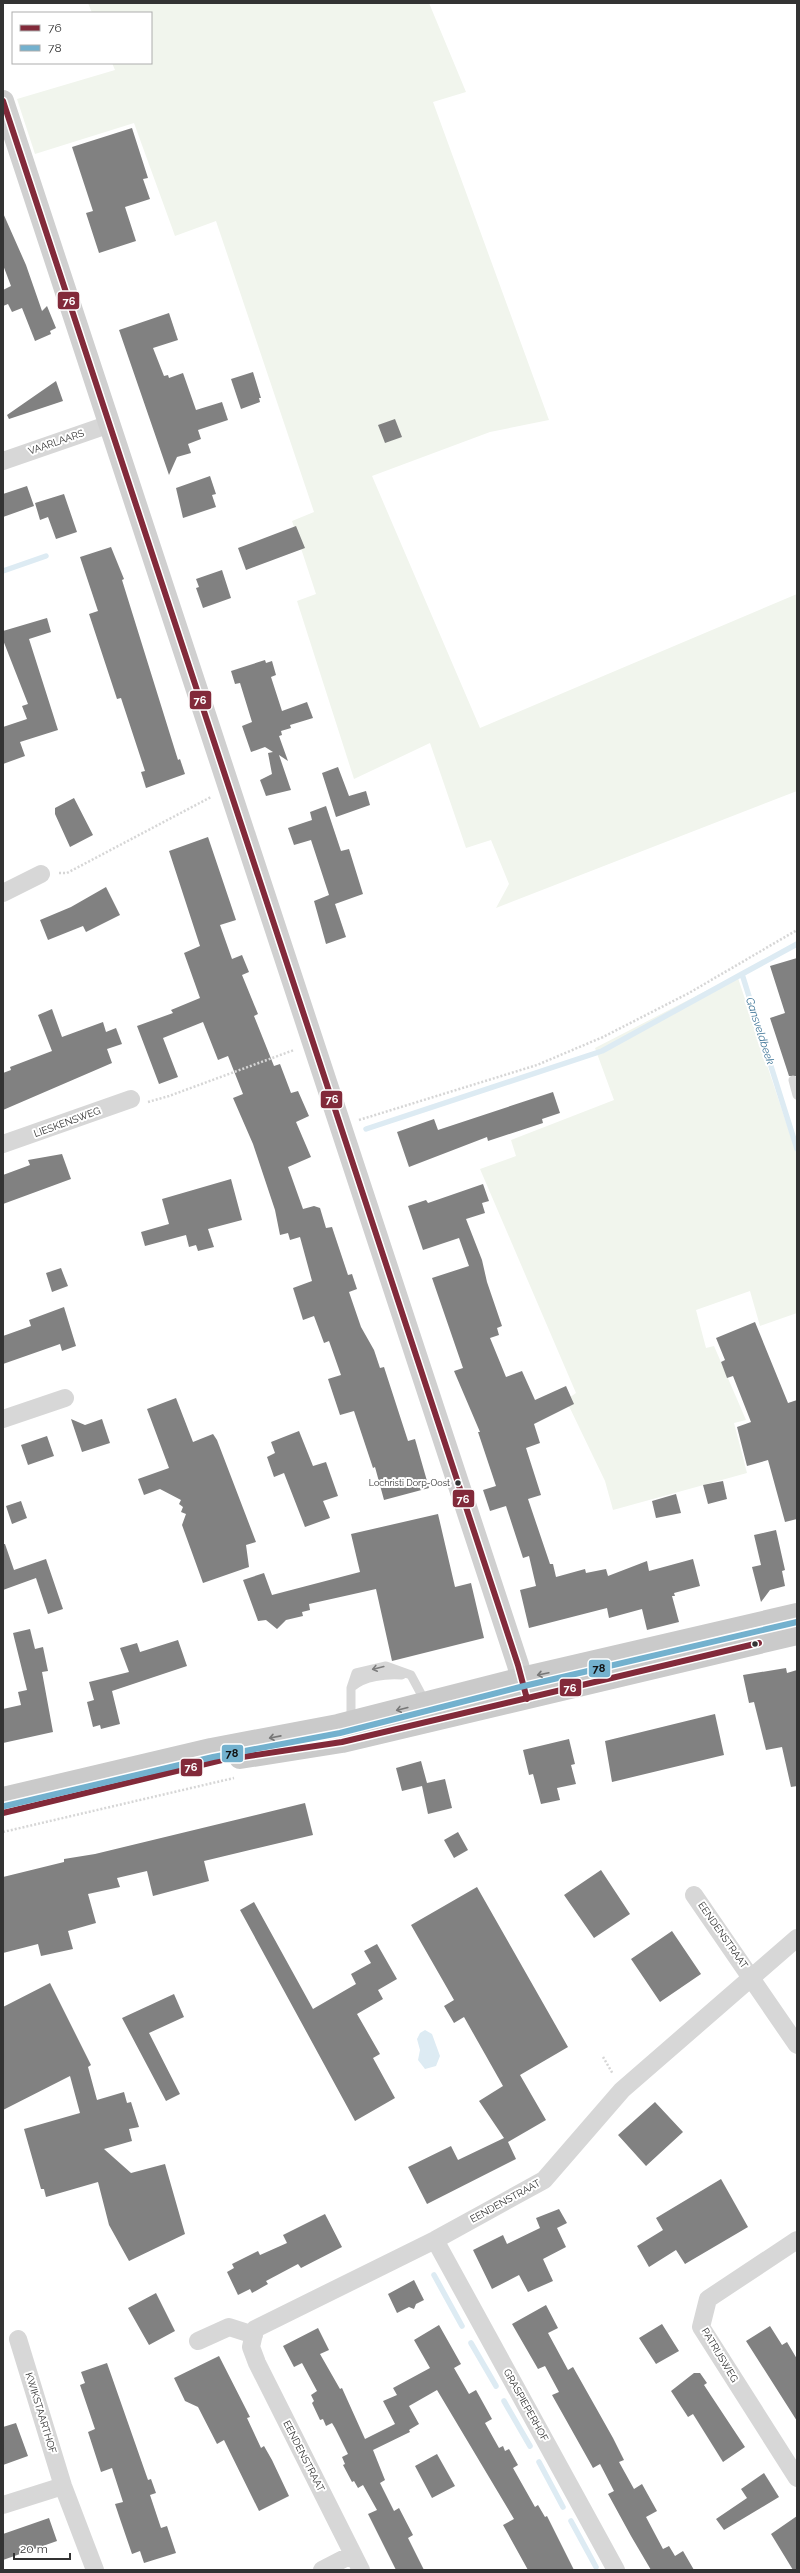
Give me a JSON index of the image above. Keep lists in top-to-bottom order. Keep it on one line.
{"streets":{"street":["VAARLAARS","LIESKENSWEG","EENDENSTRAAT","PATRIJSWEG","GRASPIEPERHOF","KWIKSTAARTHOF"]},"crossings":[["EENDENSTRAAT","GRASPIEPERHOF"]],"water":["Gansveldbeek"],"places":["Lochristi Dorp-Oost"],"lines":["transit line 76","transit line 78"],"legend":["76","78"],"scale_bar":"20 m"}
